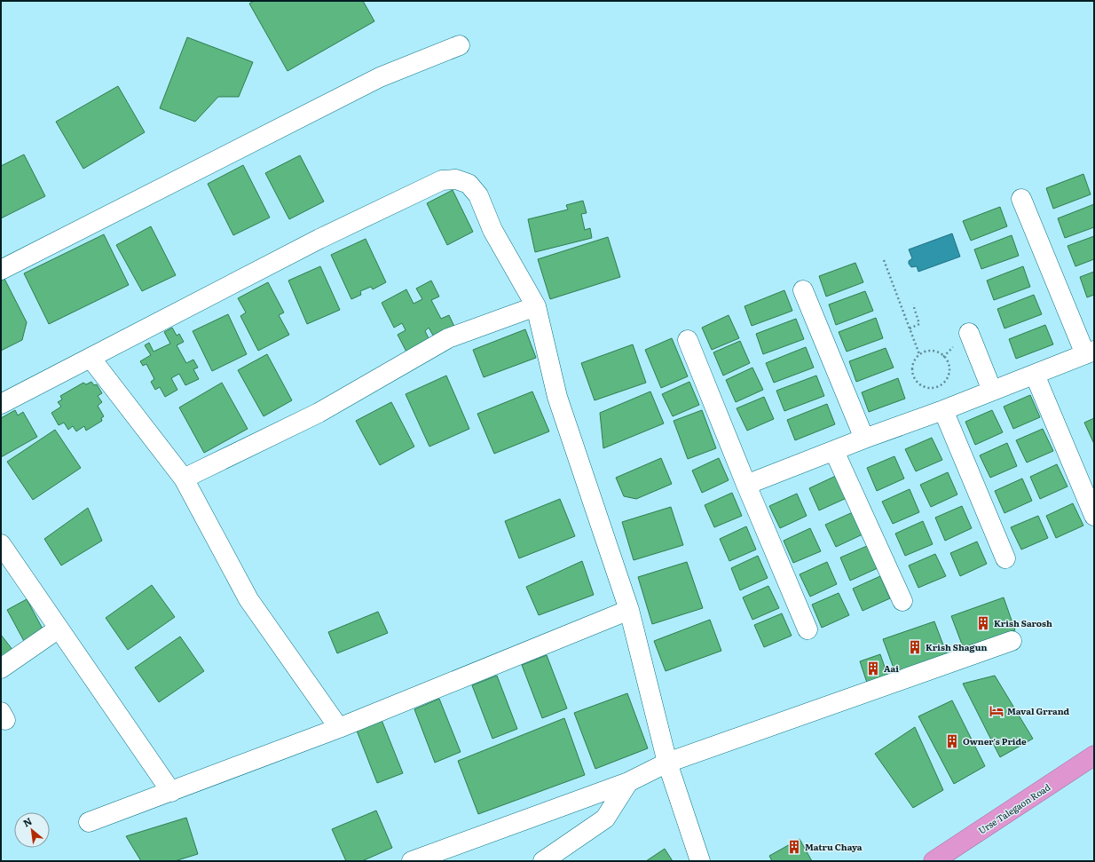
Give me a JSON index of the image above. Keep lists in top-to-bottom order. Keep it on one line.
{"streets":{"highway":["Urse Talegaon Road"]},"places":{"building":["Krish Sarosh","Krish Shagun","Aai","Owner's Pride","Matru Chaya"],"hotel":["Maval Grrand"]},"north":"top left"}
